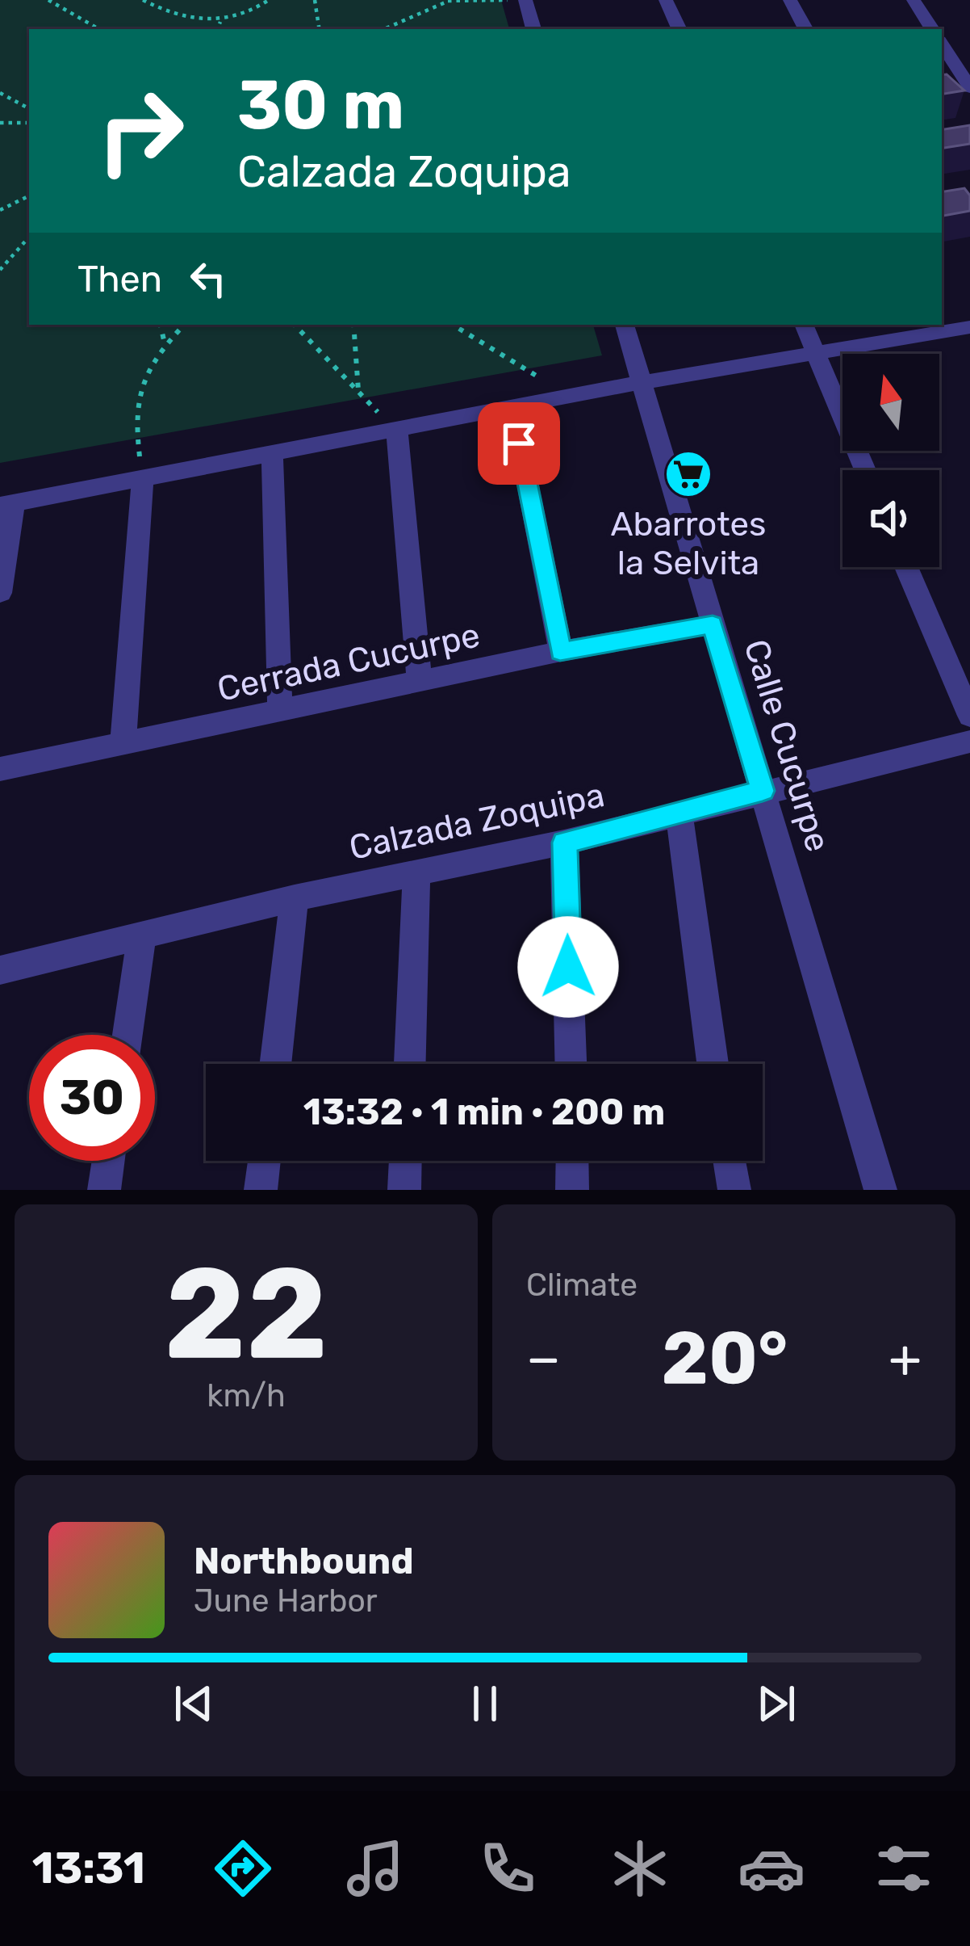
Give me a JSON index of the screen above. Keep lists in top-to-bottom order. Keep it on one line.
{"streets":{"street":["Cerrada Cucurpe","Calle Cucurpe","Calzada Zoquipa"]},"crossings":[["Cerrada Cucurpe","Calle Cucurpe"],["Calle Cucurpe","Calzada Zoquipa"]],"places":{"supermarket":["Abarrotes la Selvita"]},"north":"top","page":{"turn":["30 m","Calzada Zoquipa"],"then":"Then","limit":"30","trip":"13:32 · 1 min · 200 m","tile":[["22","km/h"],"Climate"],"heat":["−","20°","+"],"song":["Northbound","June Harbor"],"tabs":"13:31"}}
